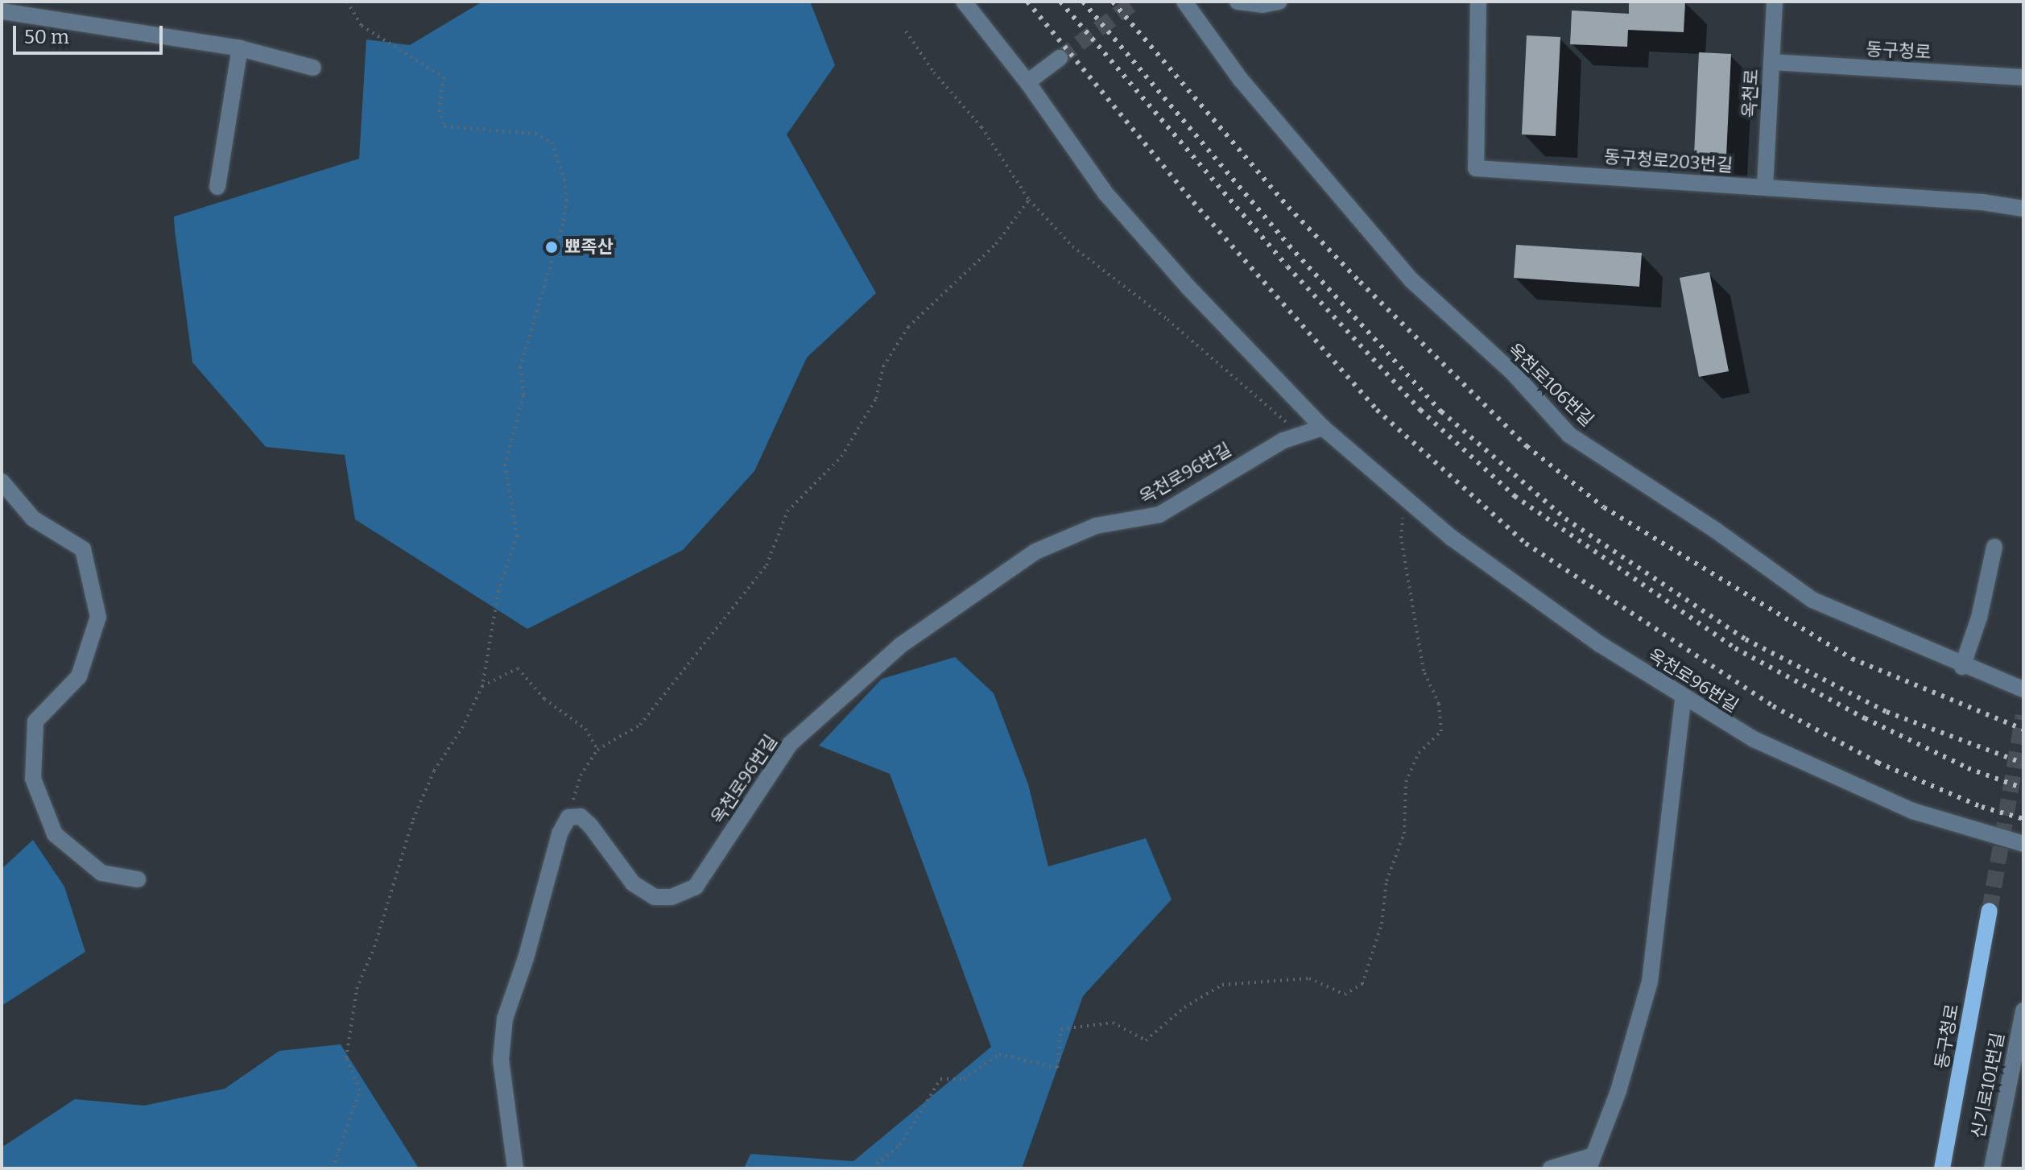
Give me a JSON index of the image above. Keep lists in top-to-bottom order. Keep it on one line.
{"streets":{"main road":["동구청로"],"street":["옥천로","동구청로203번길","옥천로106번길","옥천로96번길","신기로101번길"]},"crossings":[["동구청로","옥천로"],["옥천로","동구청로203번길"]],"places":["뾰족산"],"scale_bar":"50 m"}
